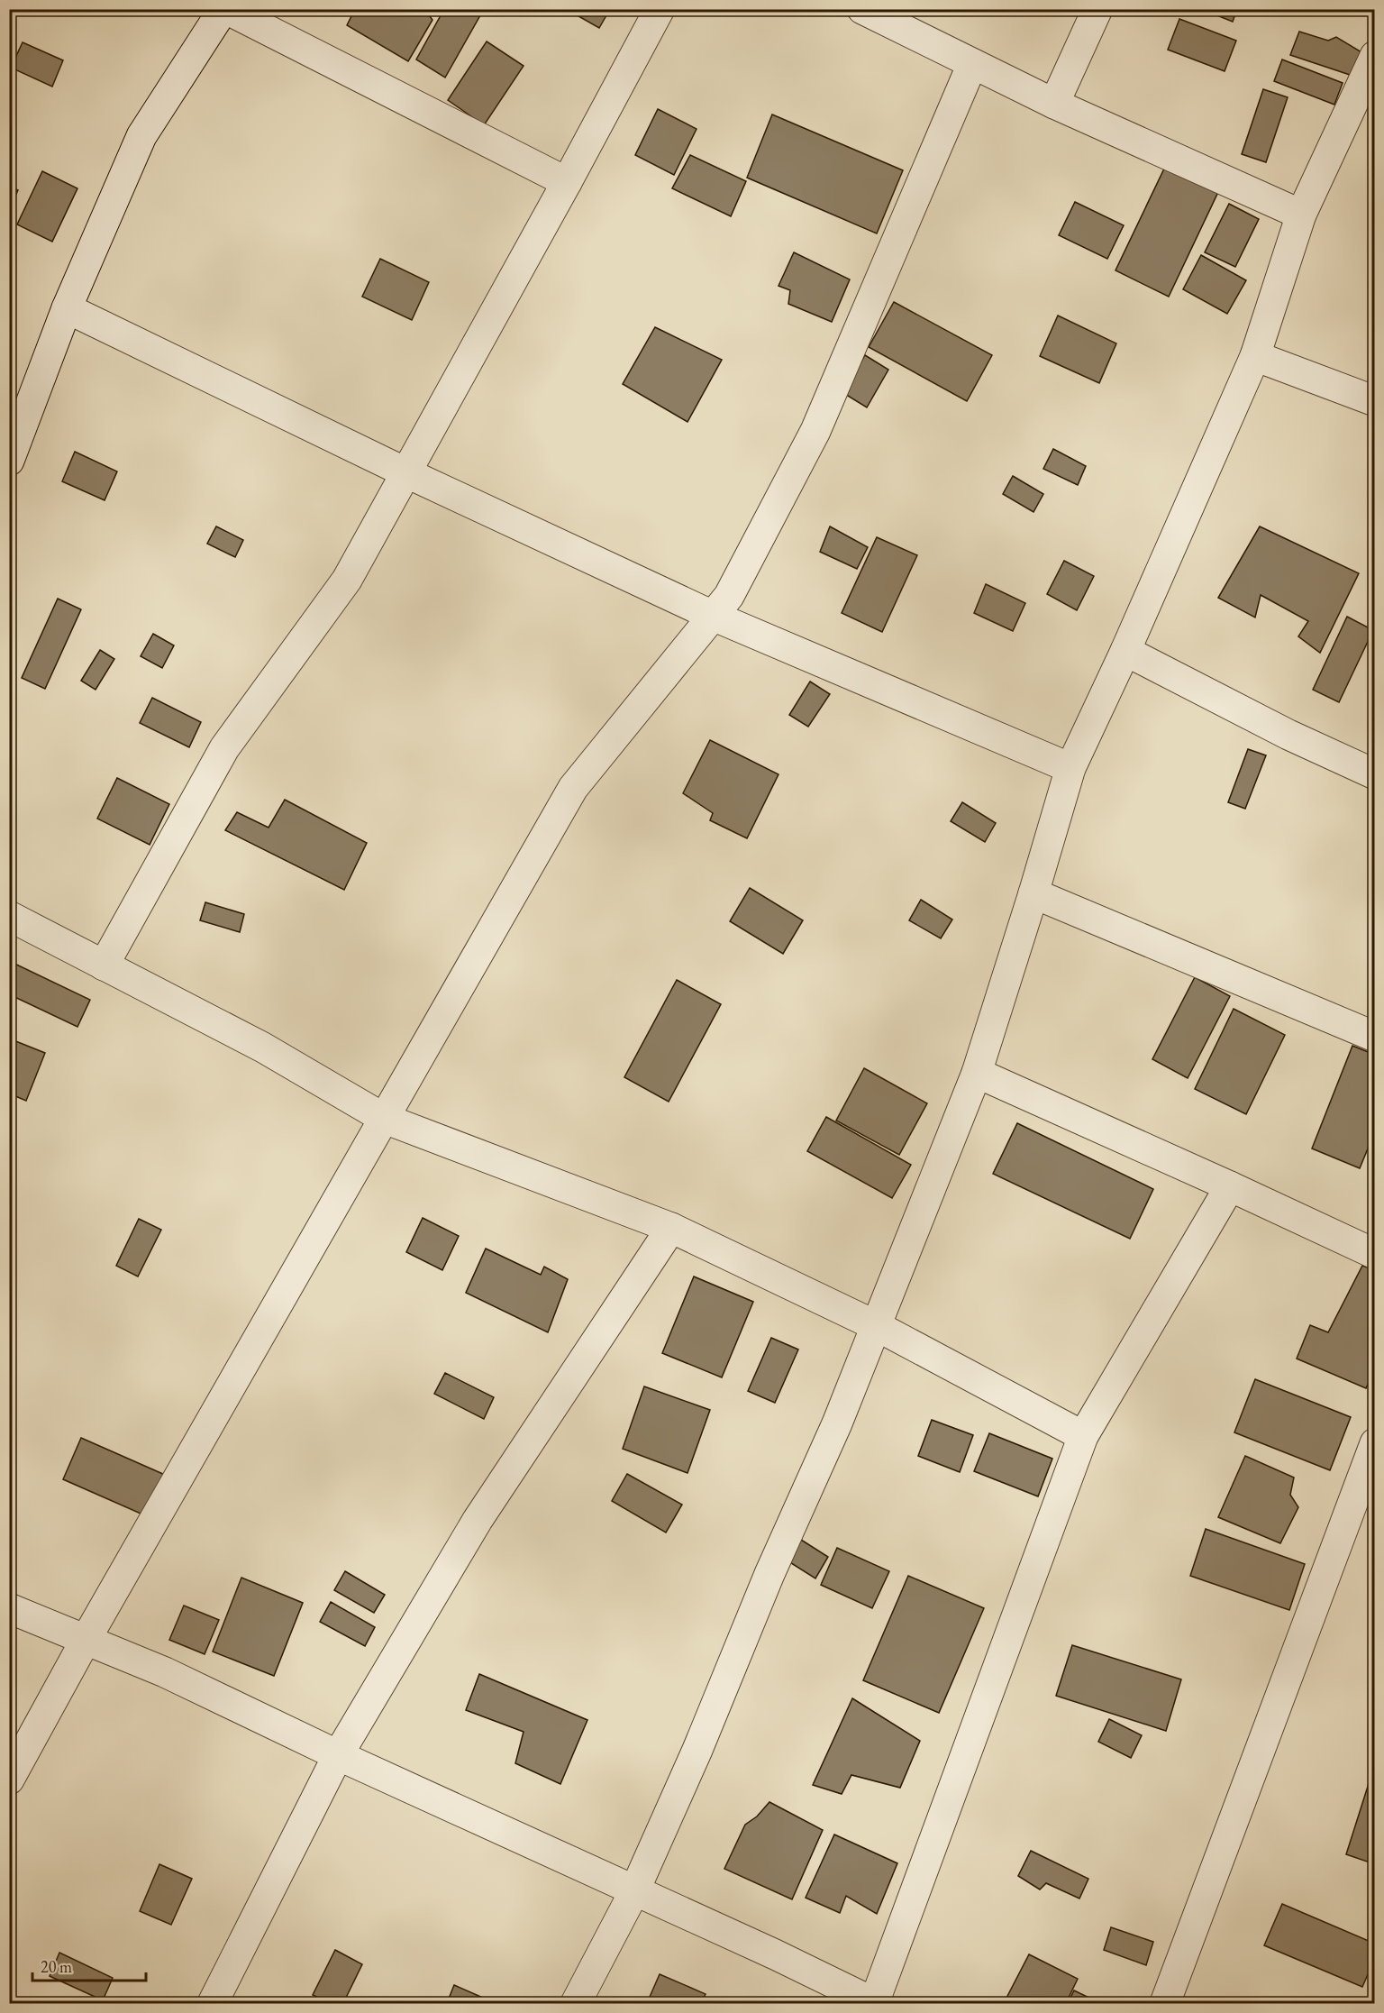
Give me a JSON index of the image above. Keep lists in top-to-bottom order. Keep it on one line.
{"scale_bar":"20 m"}
